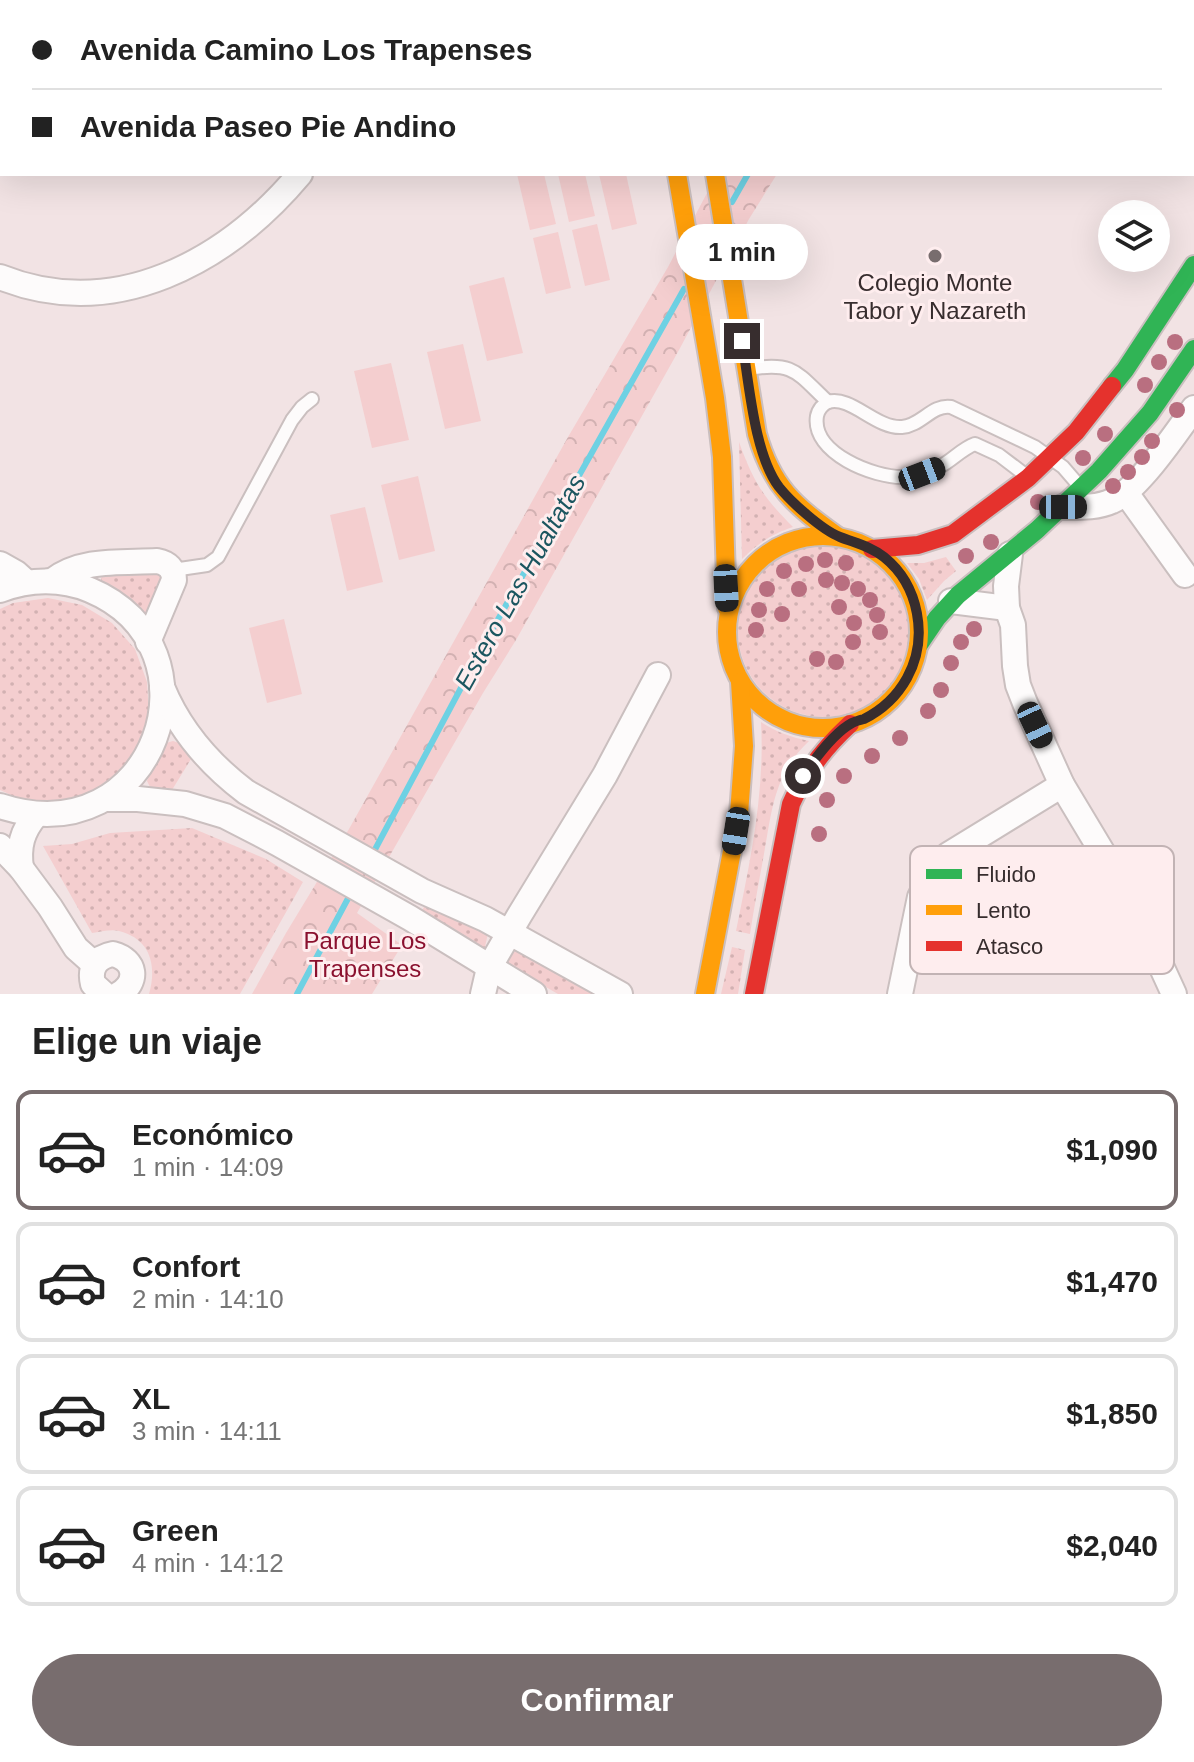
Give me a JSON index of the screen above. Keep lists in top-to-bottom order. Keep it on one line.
{"water":["Estero Las Hualtatas"],"parks":["Parque Los Trapenses"],"places":["Colegio Monte Tabor y Nazareth"],"legend":["Fluido","Lento","Atasco"],"page":{"banner":["Avenida Camino Los Trapenses","Avenida Paseo Pie Andino"],"bubble":"1 min","heading":"Elige un viaje","list":[{"name":"Económico","note":"1 min · 14:09","value":"$1,090"},{"name":"Confort","note":"2 min · 14:10","value":"$1,470"},{"name":"XL","note":"3 min · 14:11","value":"$1,850"},{"name":"Green","note":"4 min · 14:12","value":"$2,040"}],"buttons":"Confirmar"}}
